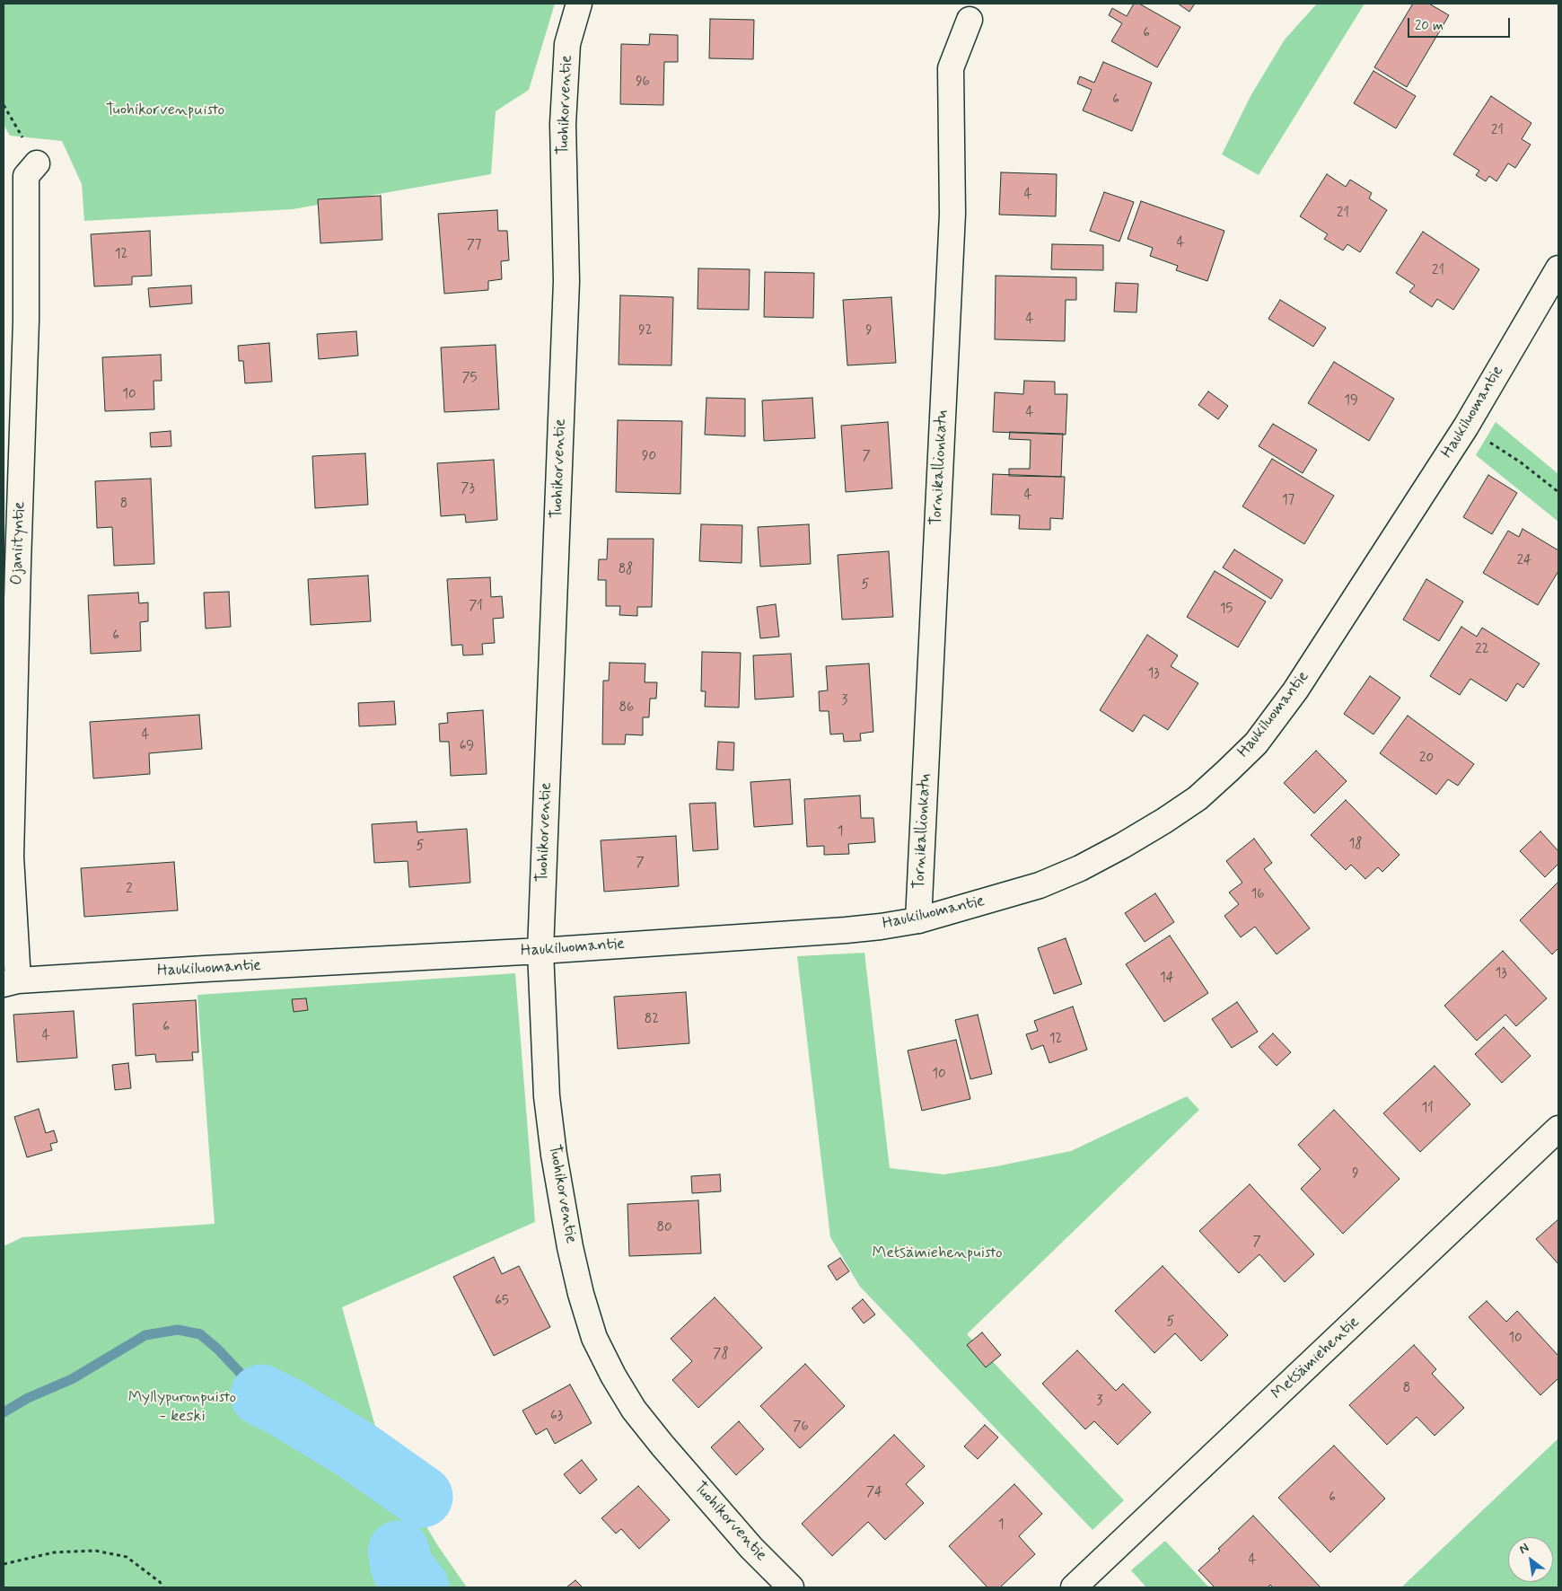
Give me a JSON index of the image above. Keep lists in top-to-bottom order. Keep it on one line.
{"streets":{"street":["Tuohikorventie","Haukiluomantie","Tornikallionkatu","Ojaniityntie","Metsämiehentie"]},"crossings":[["Tuohikorventie","Haukiluomantie"],["Haukiluomantie","Tornikallionkatu"],["Haukiluomantie","Ojaniityntie"]],"parks":["Tuohikorvenpuisto","Metsämiehenpuisto","Myllypuronpuisto - keski"],"house_numbers":["6","96","6","21","4","21","4","77","12","21","4","92","9","75","10","19","4","90","7","73","4","17","8","24","88","5","71","15","6","22","13","3","86","4","69","20","1","18","5","7","2","16","13","14","82","6","4","12","10","11","9","80","7","65","5","10","78","8","3","63","76","74","6","1","4"],"scale_bar":"20 m","north":"top left"}
